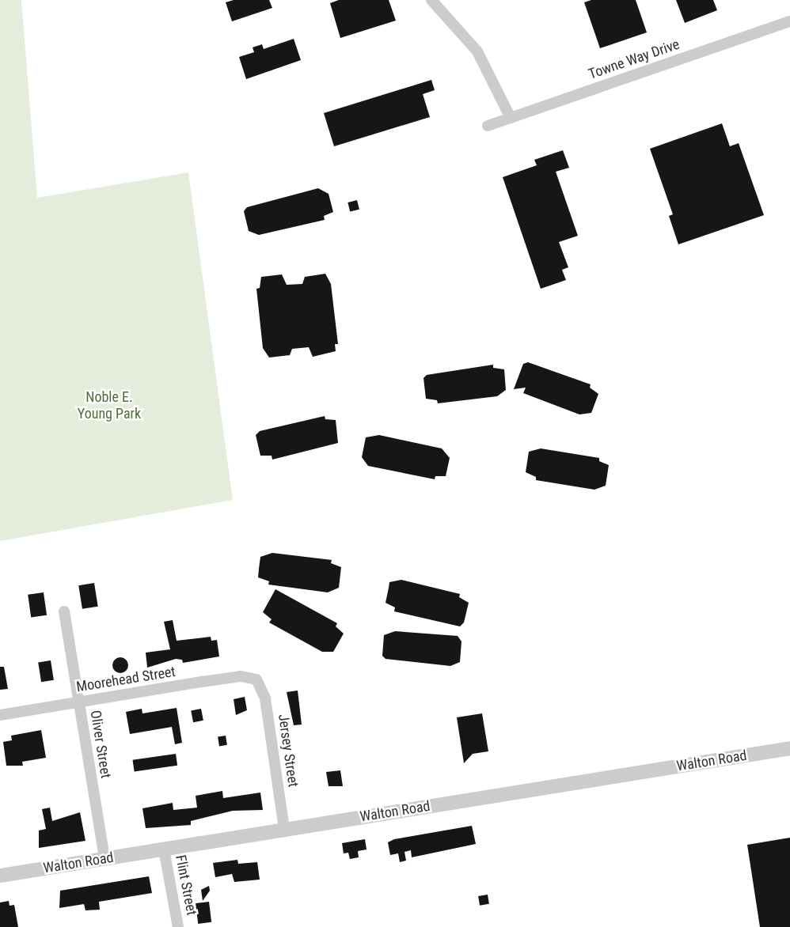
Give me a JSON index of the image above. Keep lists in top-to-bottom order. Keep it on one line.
{"streets":{"street":["Towne Way Drive","Moorehead Street","Oliver Street","Jersey Street","Walton Road","Flint Street"]},"crossings":[["Moorehead Street","Oliver Street"],["Moorehead Street","Jersey Street"],["Oliver Street","Walton Road"],["Jersey Street","Walton Road"],["Walton Road","Flint Street"]],"parks":["Noble E. Young Park"]}
